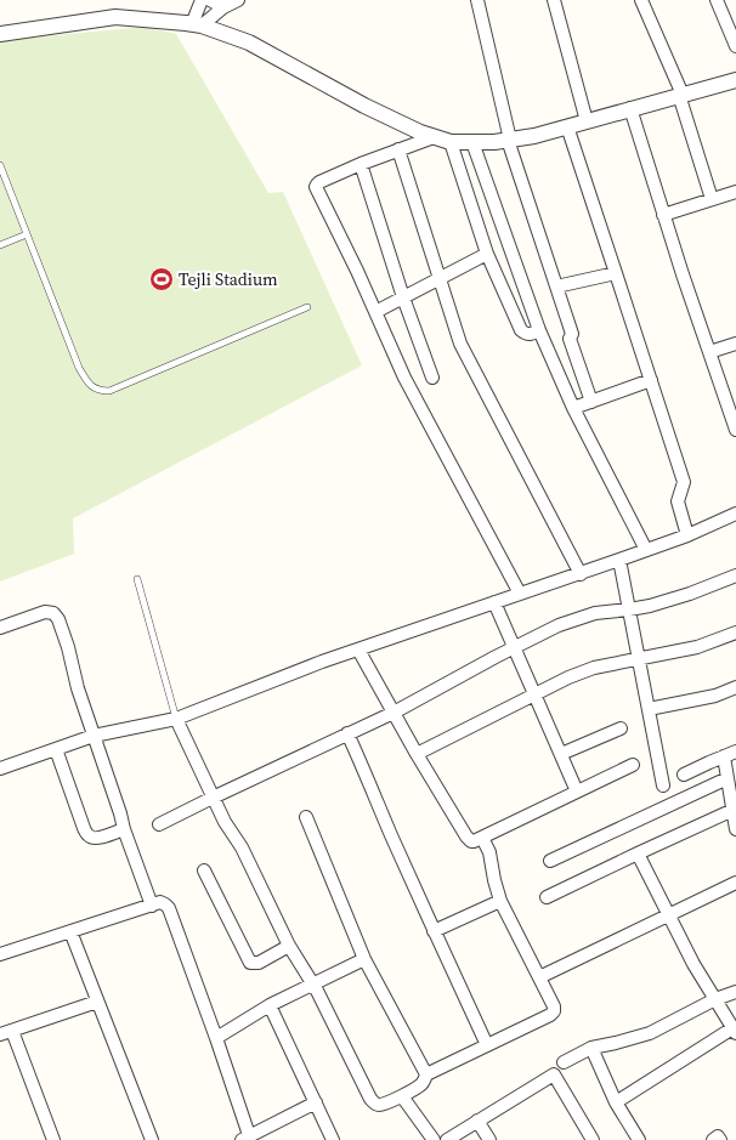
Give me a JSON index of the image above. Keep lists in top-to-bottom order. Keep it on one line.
{"places":{"sports":["Tejli Stadium"]}}
